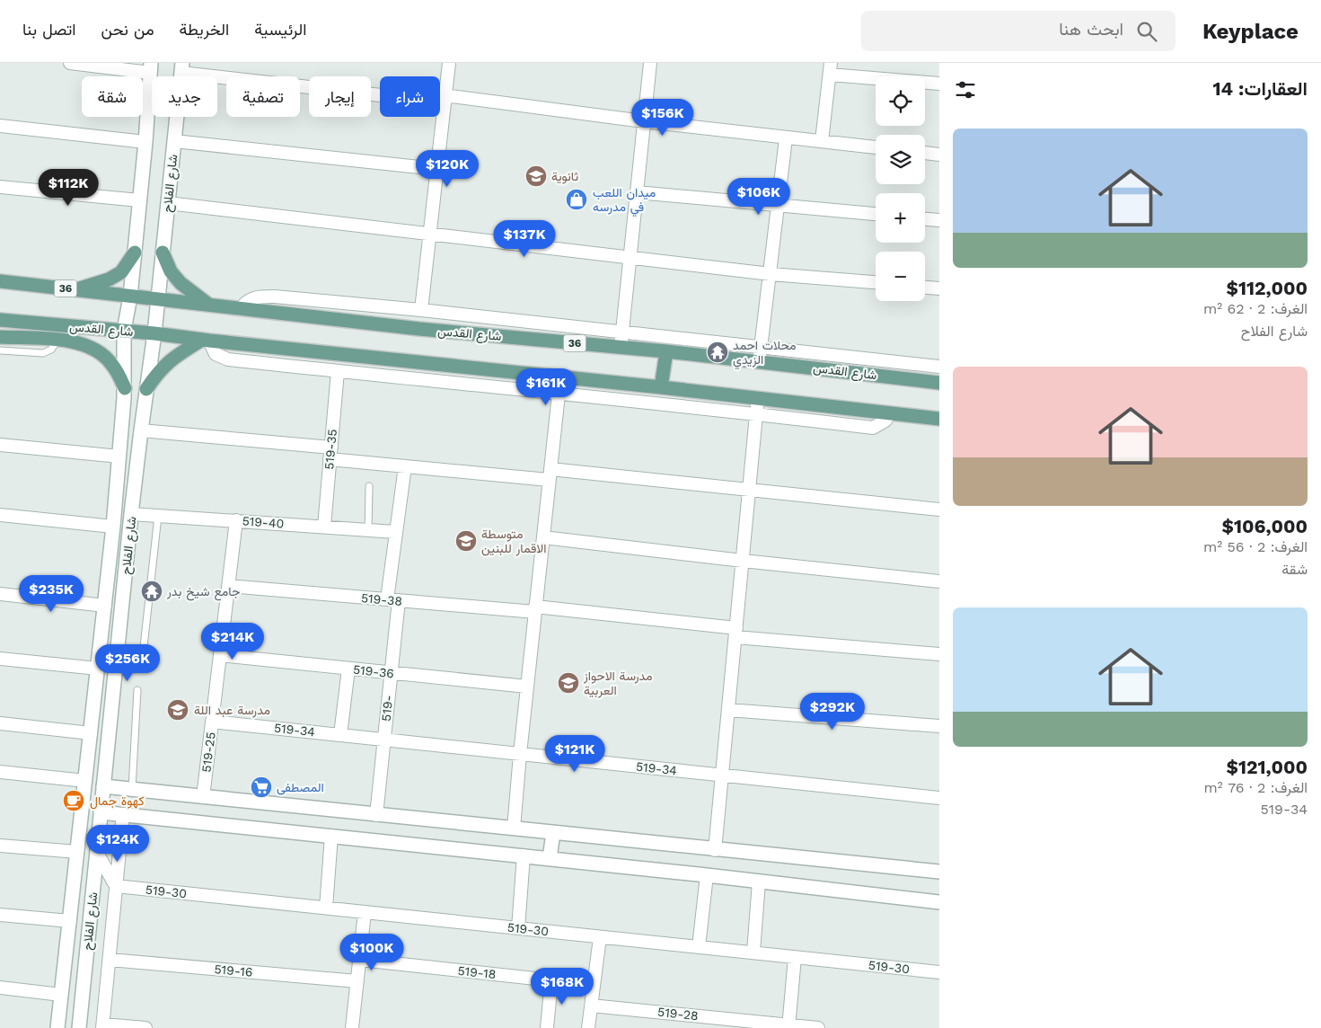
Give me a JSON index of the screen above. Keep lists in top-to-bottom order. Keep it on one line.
{"streets":{"main road":["شارع الفلاح","36","شارع القدس"],"street":["519-35","519-40","519-38","519-36","519-","519-34","519-25","519-30","519-16","519-18","519-28"]},"crossings":[["شارع الفلاح","شارع القدس"],["شارع الفلاح","519-40"],["519-35","519-40"],["519-40","519-"],["519-40","519-25"],["519-38","519-"],["519-38","519-25"],["519-36","519-"],["519-36","519-25"],["519-","519-34"],["519-34","519-25"]],"places":{"school or university":["ثانوية","متوسطة الاقمار للبنين","مدرسة الاحواز العربية","مدرسة عبد اللة"],"shop":["ميدان اللعب في مدرسه"],"temple":["محلات احمد الزيدي","جامع شيخ بدر"],"supermarket":["المصطفى"],"cafe":["كهوة جمال"]},"page":{"header":"Keyplace","search":"ابحث هنا","nav":["الرئيسية","الخريطة","من نحن","اتصل بنا"],"heading":"العقارات: 14","map_buttons":["+","−"],"chip":["شراء","إيجار","تصفية","جديد","شقة"],"price":["$156K","$120K","$112K","$106K","$137K","$161K","$235K","$214K","$256K","$292K","$121K","$124K","$100K","$168K"],"list":[{"name":"$112,000","note":"الغرف: 2 · 62 m² · شارع الفلاح"},{"name":"$106,000","note":"الغرف: 2 · 56 m² · شقة"},{"name":"$121,000","note":"الغرف: 2 · 76 m² · 519-34"}]}}
